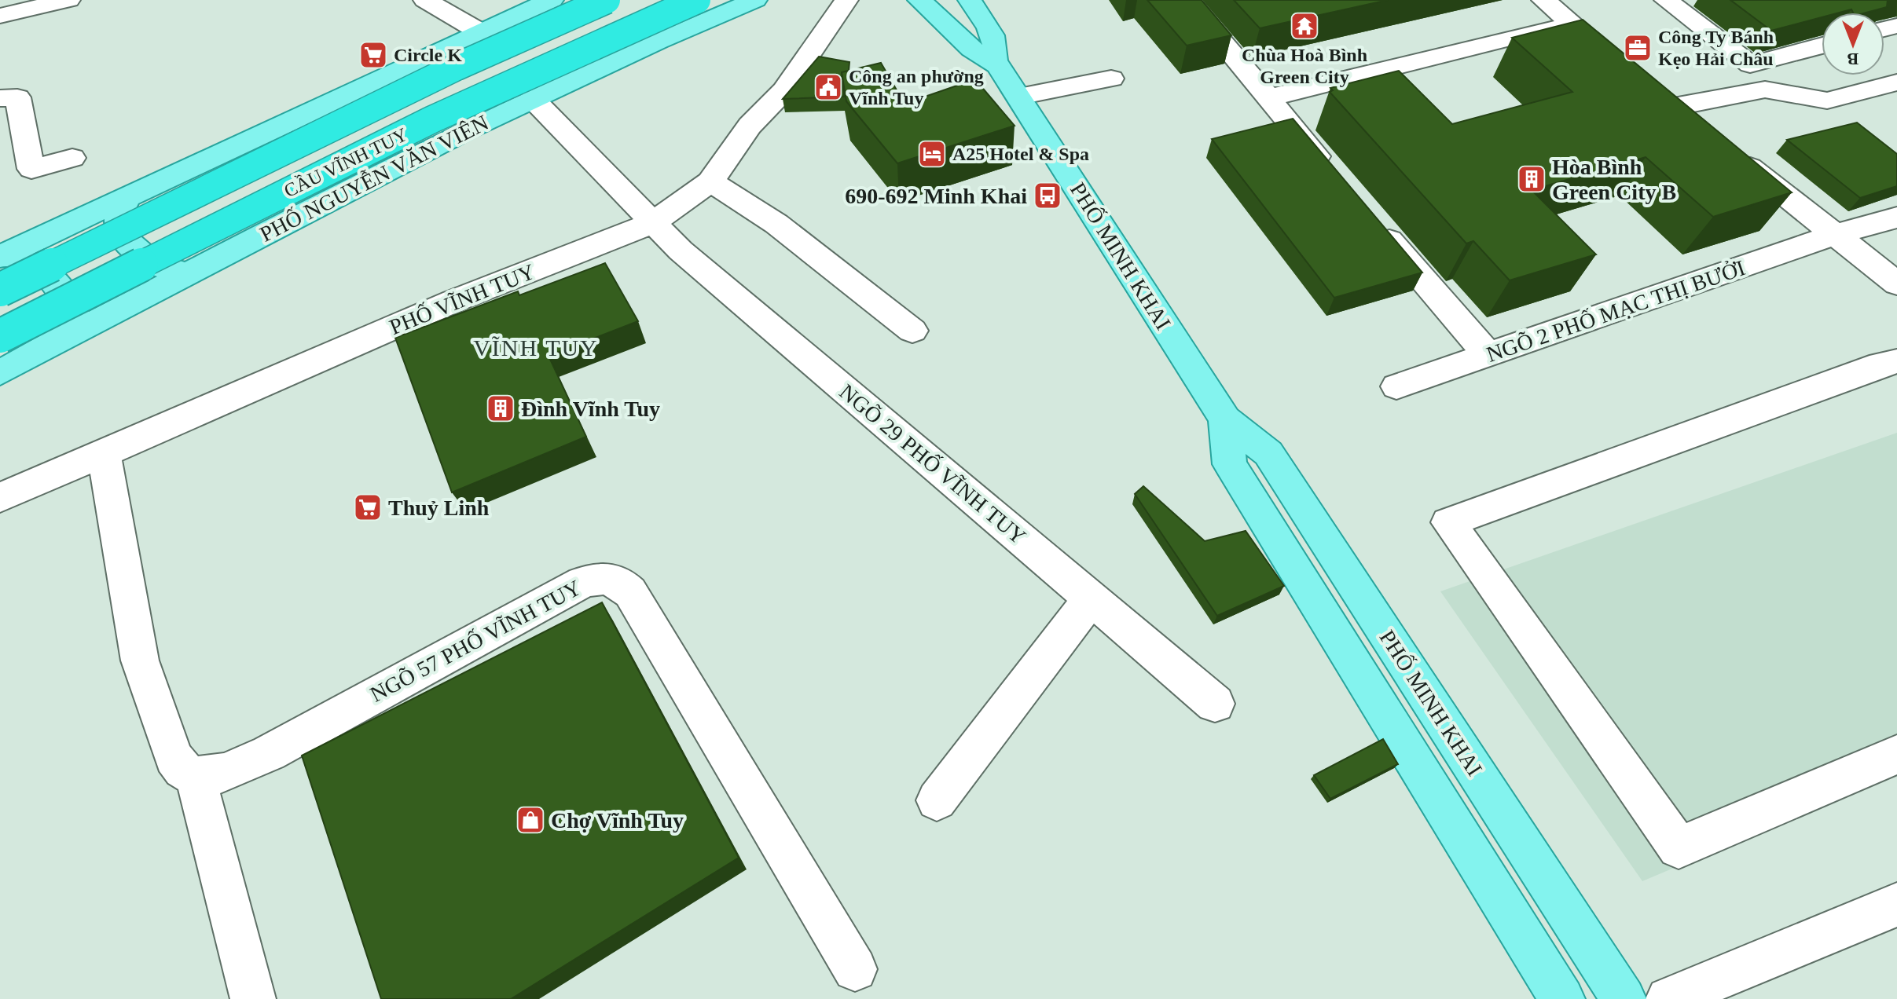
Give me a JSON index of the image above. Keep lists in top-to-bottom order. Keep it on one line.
{"streets":{"highway":["CẦU VĨNH TUY"],"main road":["PHỐ NGUYỄN VĂN VIÊN","PHỐ MINH KHAI"],"street":["PHỐ VĨNH TUY","NGÕ 2 PHỐ MẠC THỊ BƯỞI","NGÕ 29 PHỐ VĨNH TUY","NGÕ 57 PHỐ VĨNH TUY"]},"crossings":[["PHỐ NGUYỄN VĂN VIÊN","NGÕ 29 PHỐ VĨNH TUY"],["PHỐ VĨNH TUY","NGÕ 29 PHỐ VĨNH TUY"]],"districts":["VĨNH TUY"],"places":{"temple":["Chùa Hoà Bình Green City"],"office":["Công Ty Bánh Kẹo Hải Châu"],"supermarket":["Circle K","Thuỷ Linh"],"public building":["Công an phường Vĩnh Tuy"],"hotel":["A25 Hotel & Spa"],"building":["Hòa Bình Green City B","Đình Vĩnh Tuy"],"bus stop":["690-692 Minh Khai"],"shop":["Chợ Vĩnh Tuy"]},"north":"bottom"}
